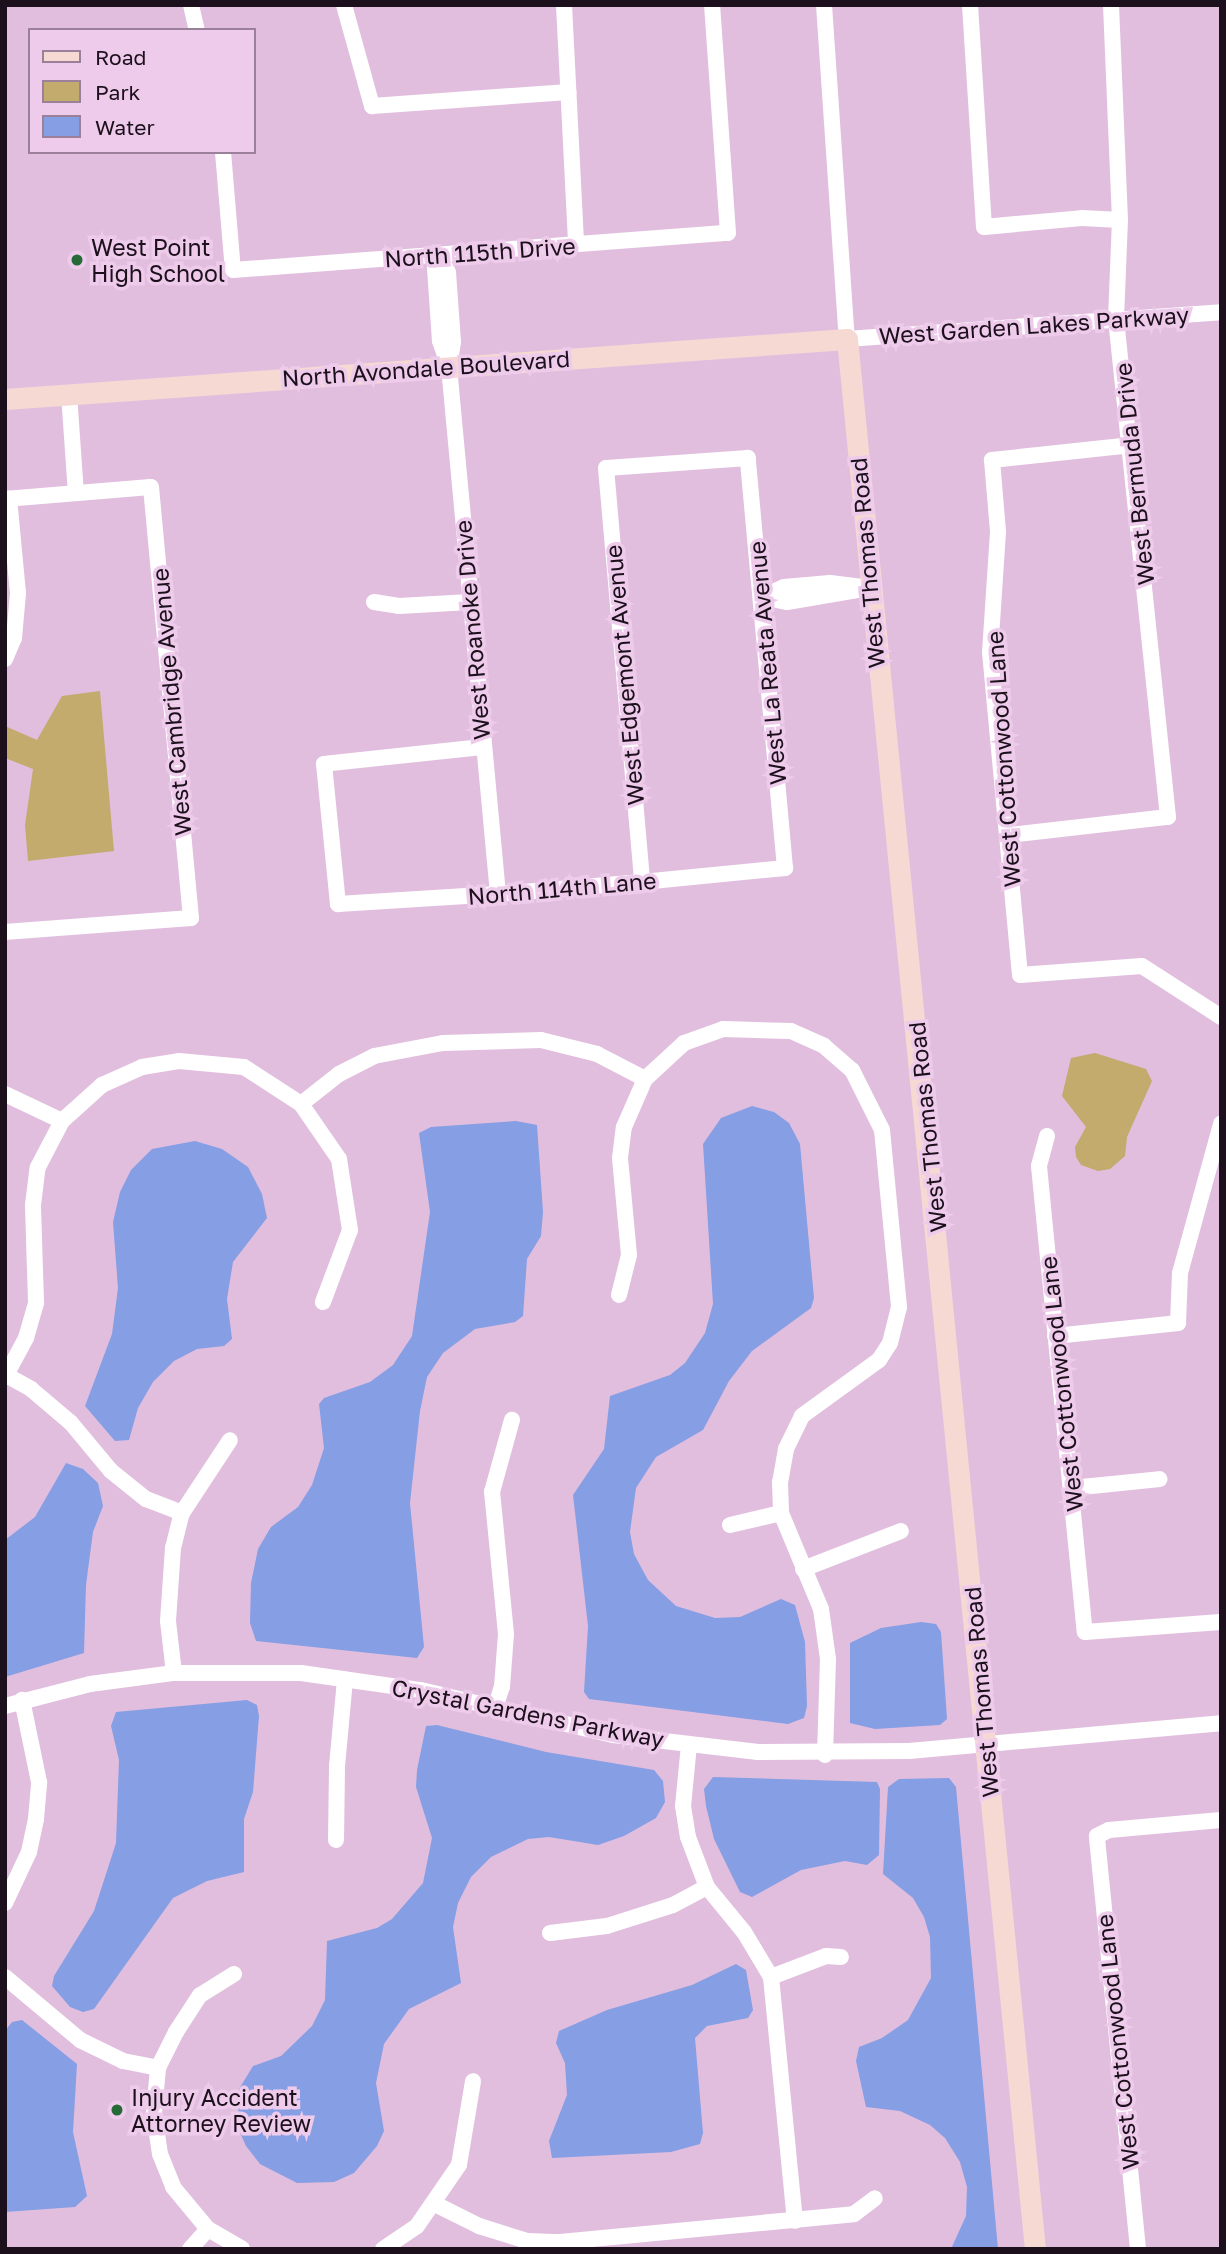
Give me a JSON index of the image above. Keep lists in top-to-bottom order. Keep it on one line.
{"streets":{"main road":["North Avondale Boulevard","West Thomas Road"],"street":["North 115th Drive","West Garden Lakes Parkway","West Bermuda Drive","West Roanoke Drive","West La Reata Avenue","West Edgemont Avenue","West Cambridge Avenue","West Cottonwood Lane","North 114th Lane","Crystal Gardens Parkway"]},"crossings":[["North 115th Drive","West Roanoke Drive"],["West Garden Lakes Parkway","North Avondale Boulevard"],["West Garden Lakes Parkway","West Bermuda Drive"],["West Garden Lakes Parkway","West Thomas Road"],["North Avondale Boulevard","West Thomas Road"],["North Avondale Boulevard","West Roanoke Drive"],["West Bermuda Drive","West Cottonwood Lane"],["West Thomas Road","Crystal Gardens Parkway"],["West Roanoke Drive","North 114th Lane"],["West La Reata Avenue","West Edgemont Avenue"],["West La Reata Avenue","North 114th Lane"],["West Edgemont Avenue","North 114th Lane"]],"places":["West Point High School","Injury Accident Attorney Review"],"legend":["Road","Park","Water"]}
